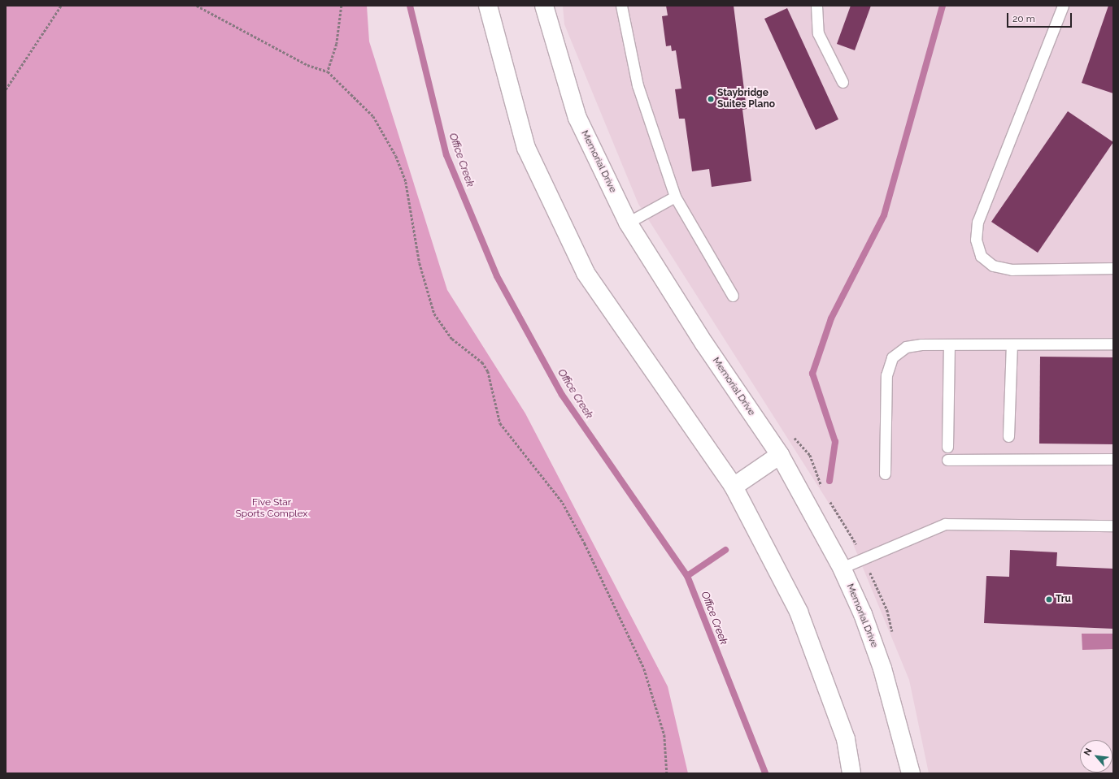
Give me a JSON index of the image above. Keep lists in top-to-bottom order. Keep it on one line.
{"streets":{"street":["Memorial Drive"]},"water":["Office Creek"],"parks":["Five Star Sports Complex"],"places":["Staybridge Suites Plano","Tru"],"scale_bar":"20 m","north":"top left"}
